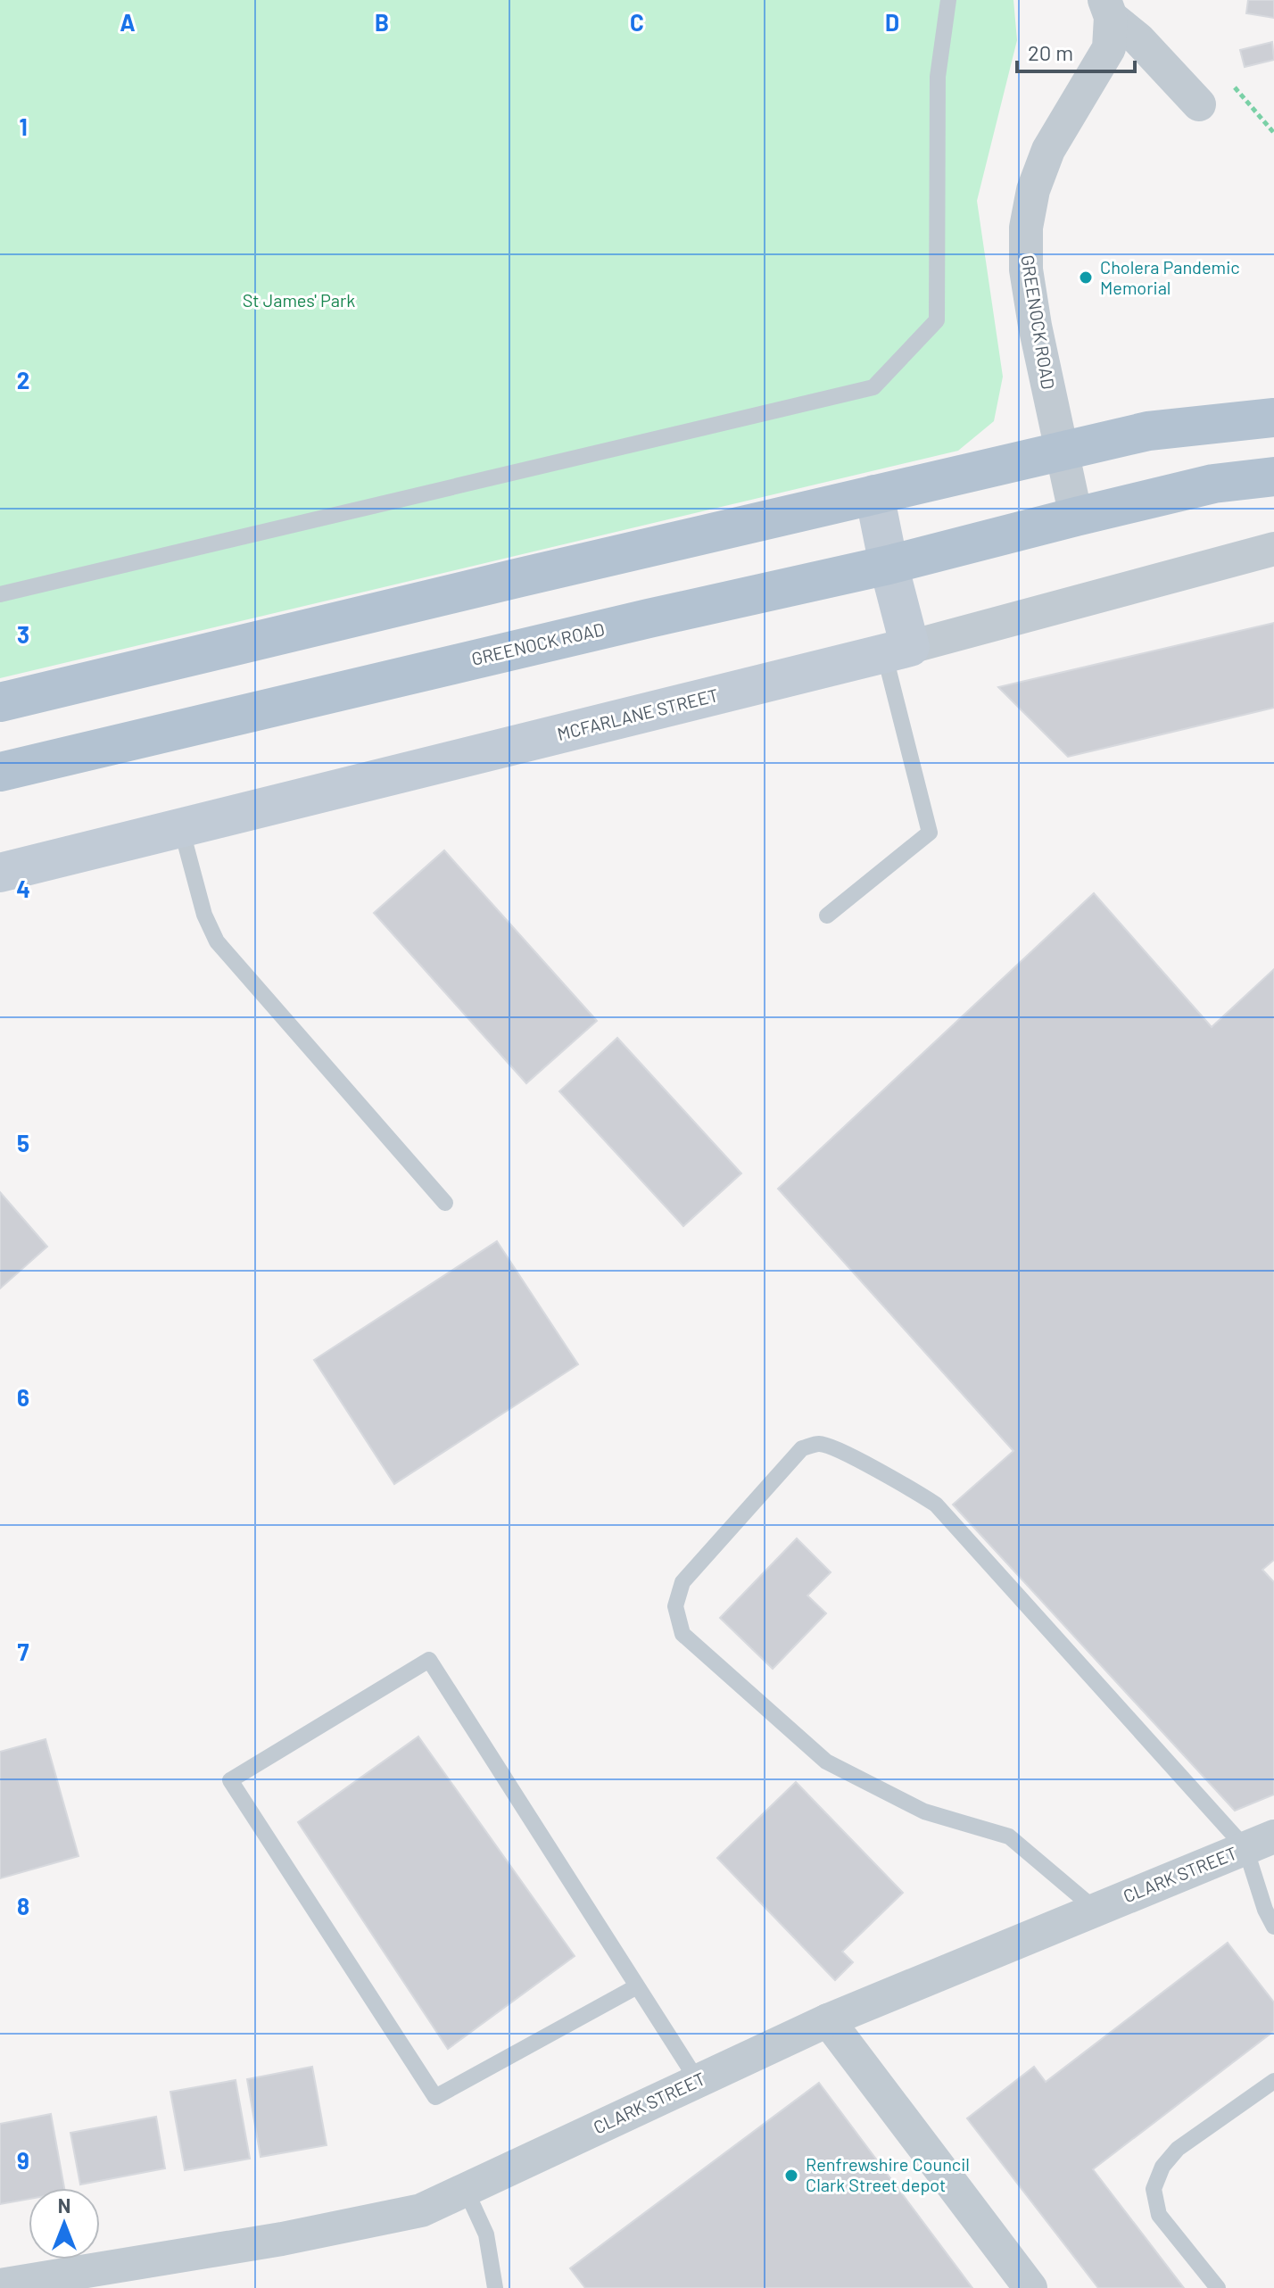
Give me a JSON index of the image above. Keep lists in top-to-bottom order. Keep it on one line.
{"streets":{"main road":["GREENOCK ROAD"],"street":["MCFARLANE STREET","CLARK STREET"]},"parks":["St James' Park"],"places":["Cholera Pandemic Memorial","Renfrewshire Council Clark Street depot"],"scale_bar":"20 m","north":"top","grid":{"columns":["A","B","C","D"],"rows":["1","2","3","4","5","6","7","8","9"]}}
